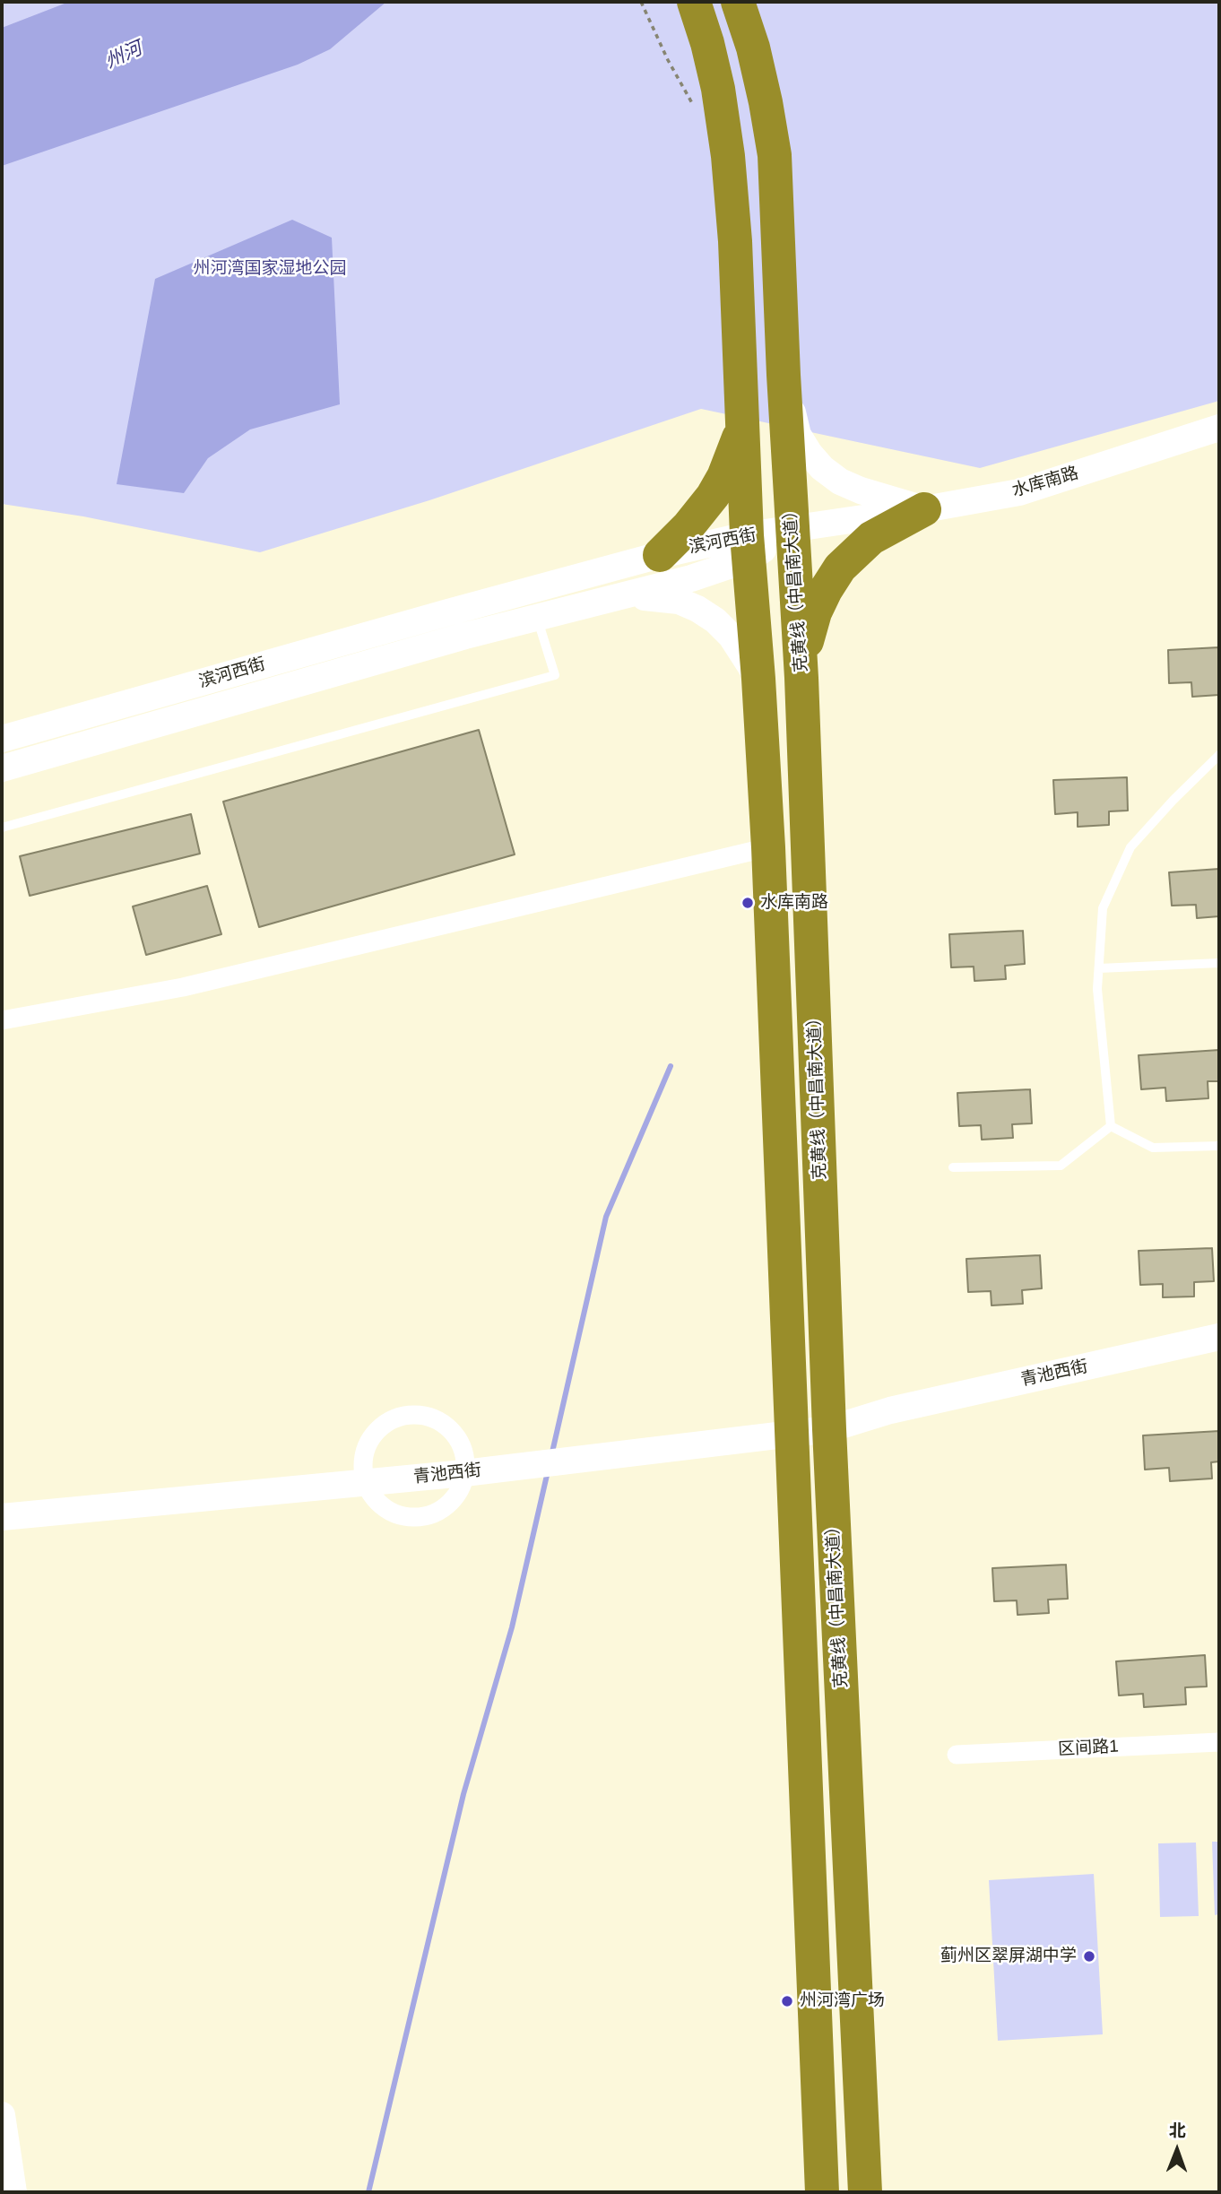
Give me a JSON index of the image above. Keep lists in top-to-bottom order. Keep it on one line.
{"streets":{"highway":["克黄线（中昌南大道）"],"main road":["水库南路","滨河西街","青池西街"],"street":["区间路1"]},"crossings":[["水库南路","滨河西街"],["水库南路","克黄线（中昌南大道）"],["滨河西街","克黄线（中昌南大道）"],["克黄线（中昌南大道）","青池西街"]],"water":["州河"],"parks":["州河湾国家湿地公园"],"places":["水库南路","蓟州区翠屏湖中学","州河湾广场"],"north":"top"}
